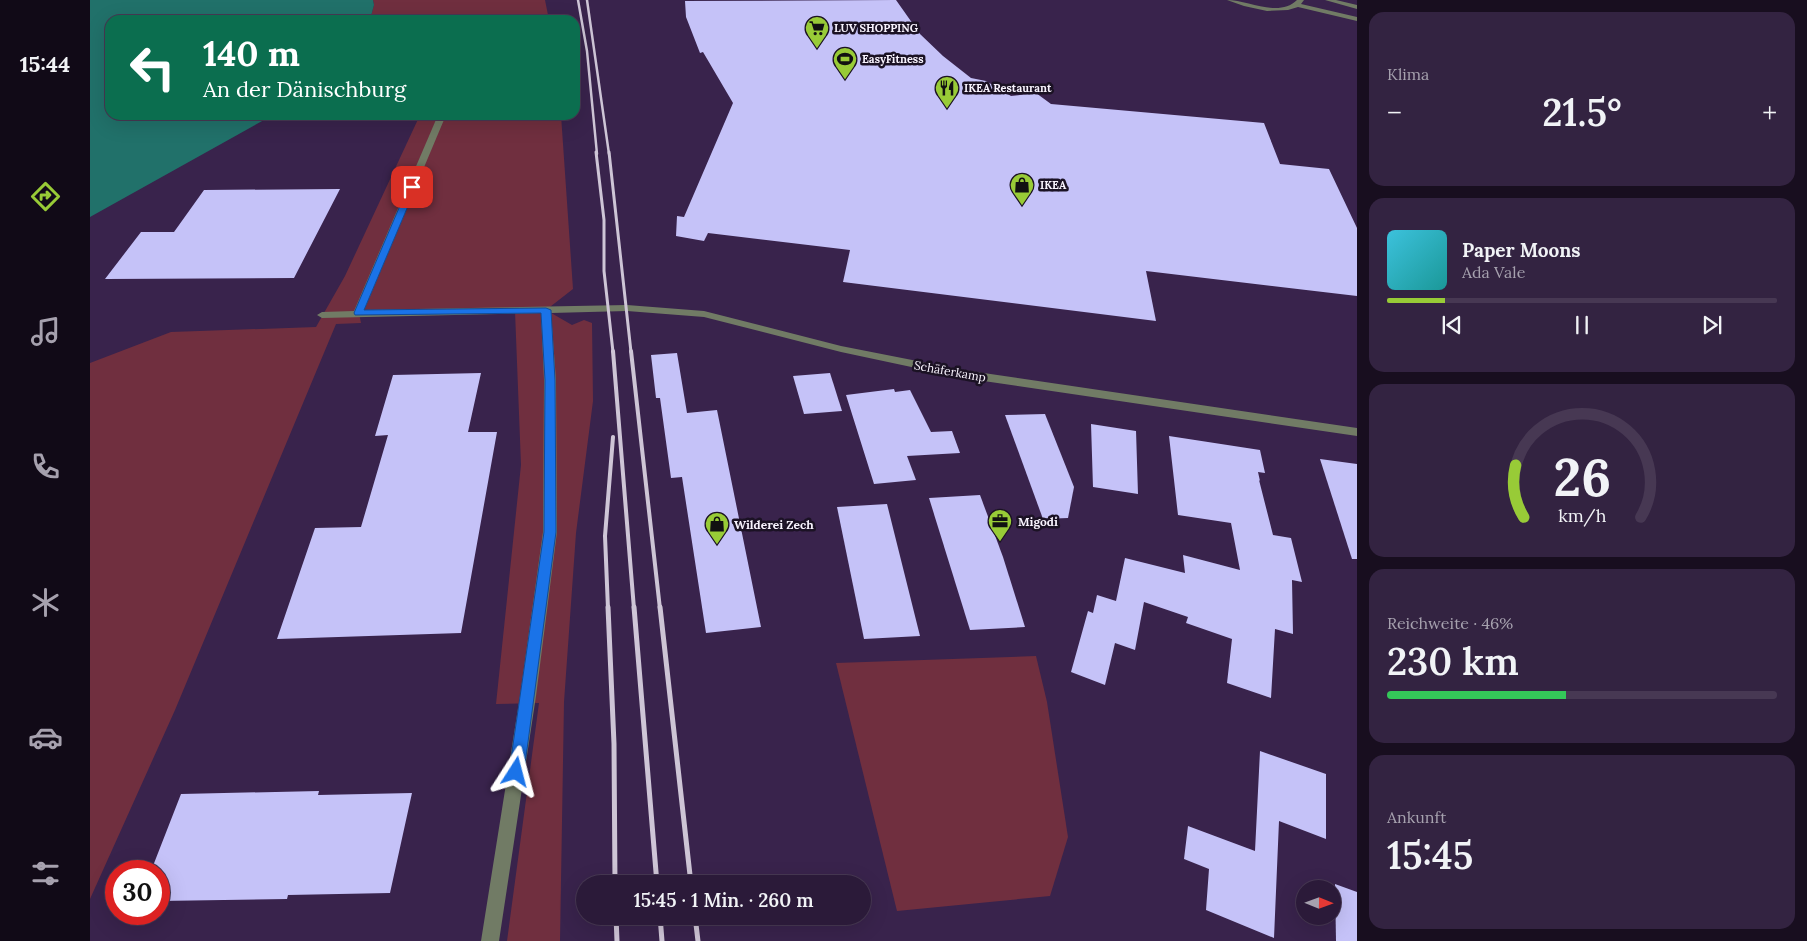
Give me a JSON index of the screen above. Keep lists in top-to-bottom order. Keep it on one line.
{"streets":{"street":["Schäferkamp"]},"places":{"supermarket":["LUV SHOPPING"],"sports":["EasyFitness"],"restaurant":["IKEA Restaurant"],"shop":["IKEA","Wilderei Zech"],"office":["Migodi"]},"north":"right","page":{"tabs":"15:44","tile":["Klima",["Reichweite · 46%","230 km"],["Ankunft","15:45"]],"turn":["140 m","An der Dänischburg"],"heat":["−","21.5°","+"],"song":["Paper Moons","Ada Vale"],"limit":"30","trip":"15:45 · 1 Min. · 260 m","gauge":["26","km/h"]}}
